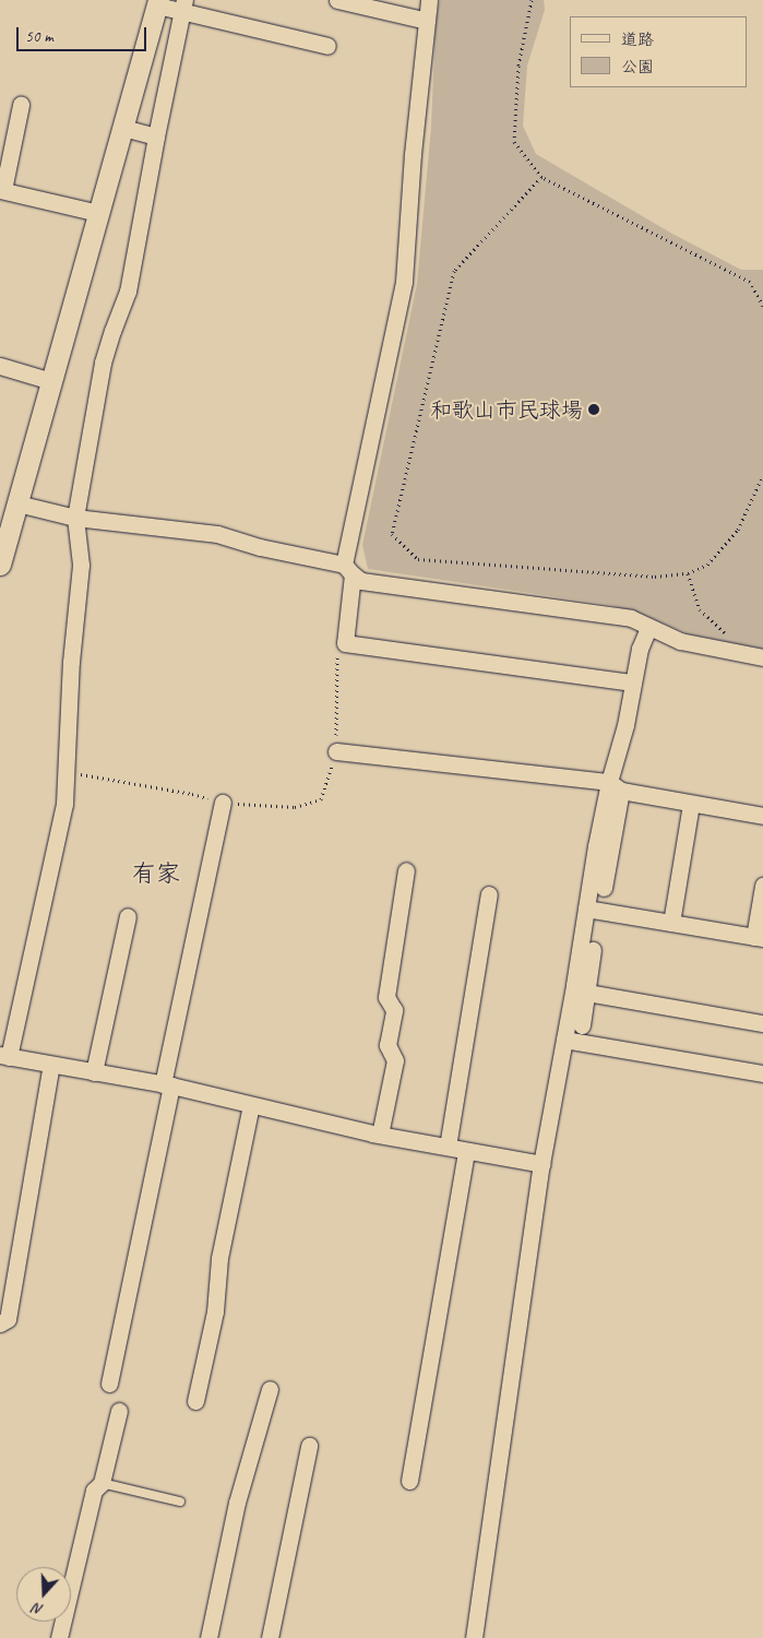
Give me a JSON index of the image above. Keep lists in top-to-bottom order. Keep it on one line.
{"districts":["有家"],"places":["和歌山市民球場"],"legend":["道路","公園"],"scale_bar":"50 m","north":"bottom"}
